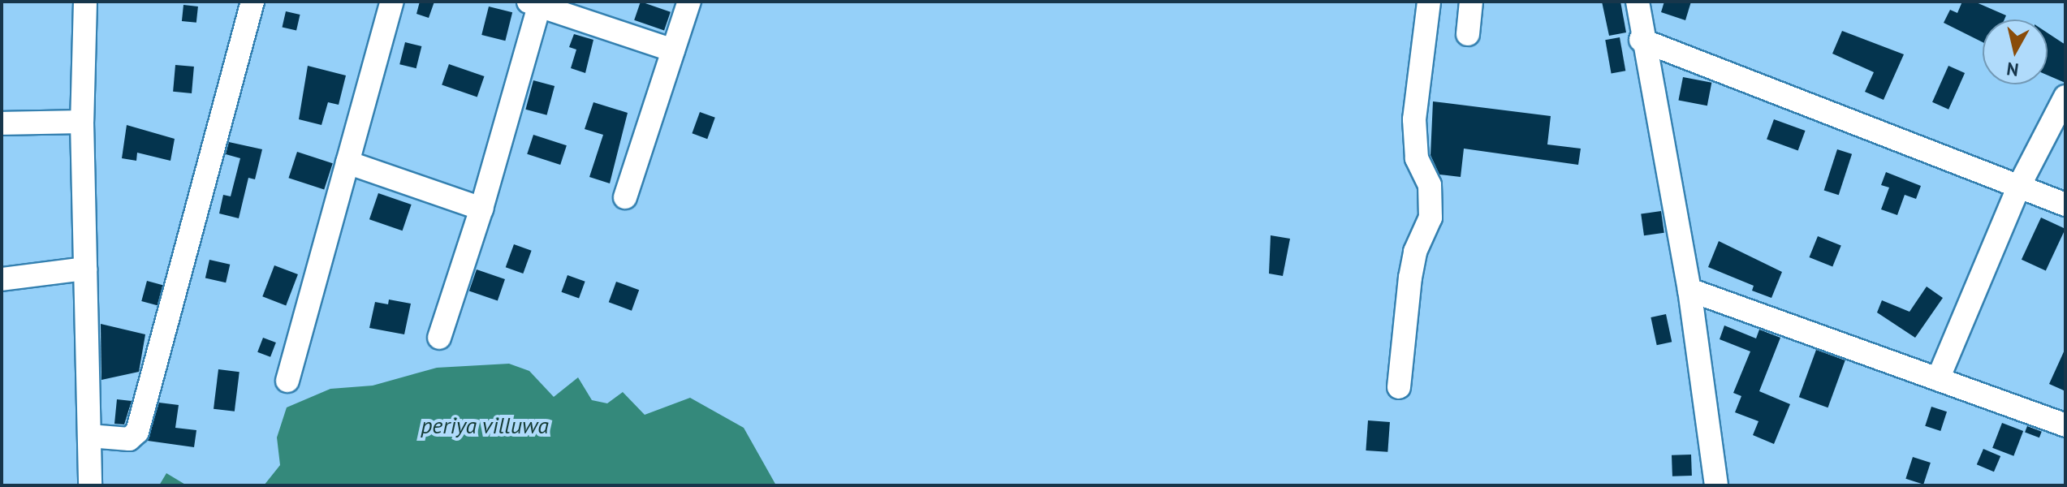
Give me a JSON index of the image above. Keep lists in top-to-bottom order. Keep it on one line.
{"water":["periya villuwa"],"north":"bottom"}
